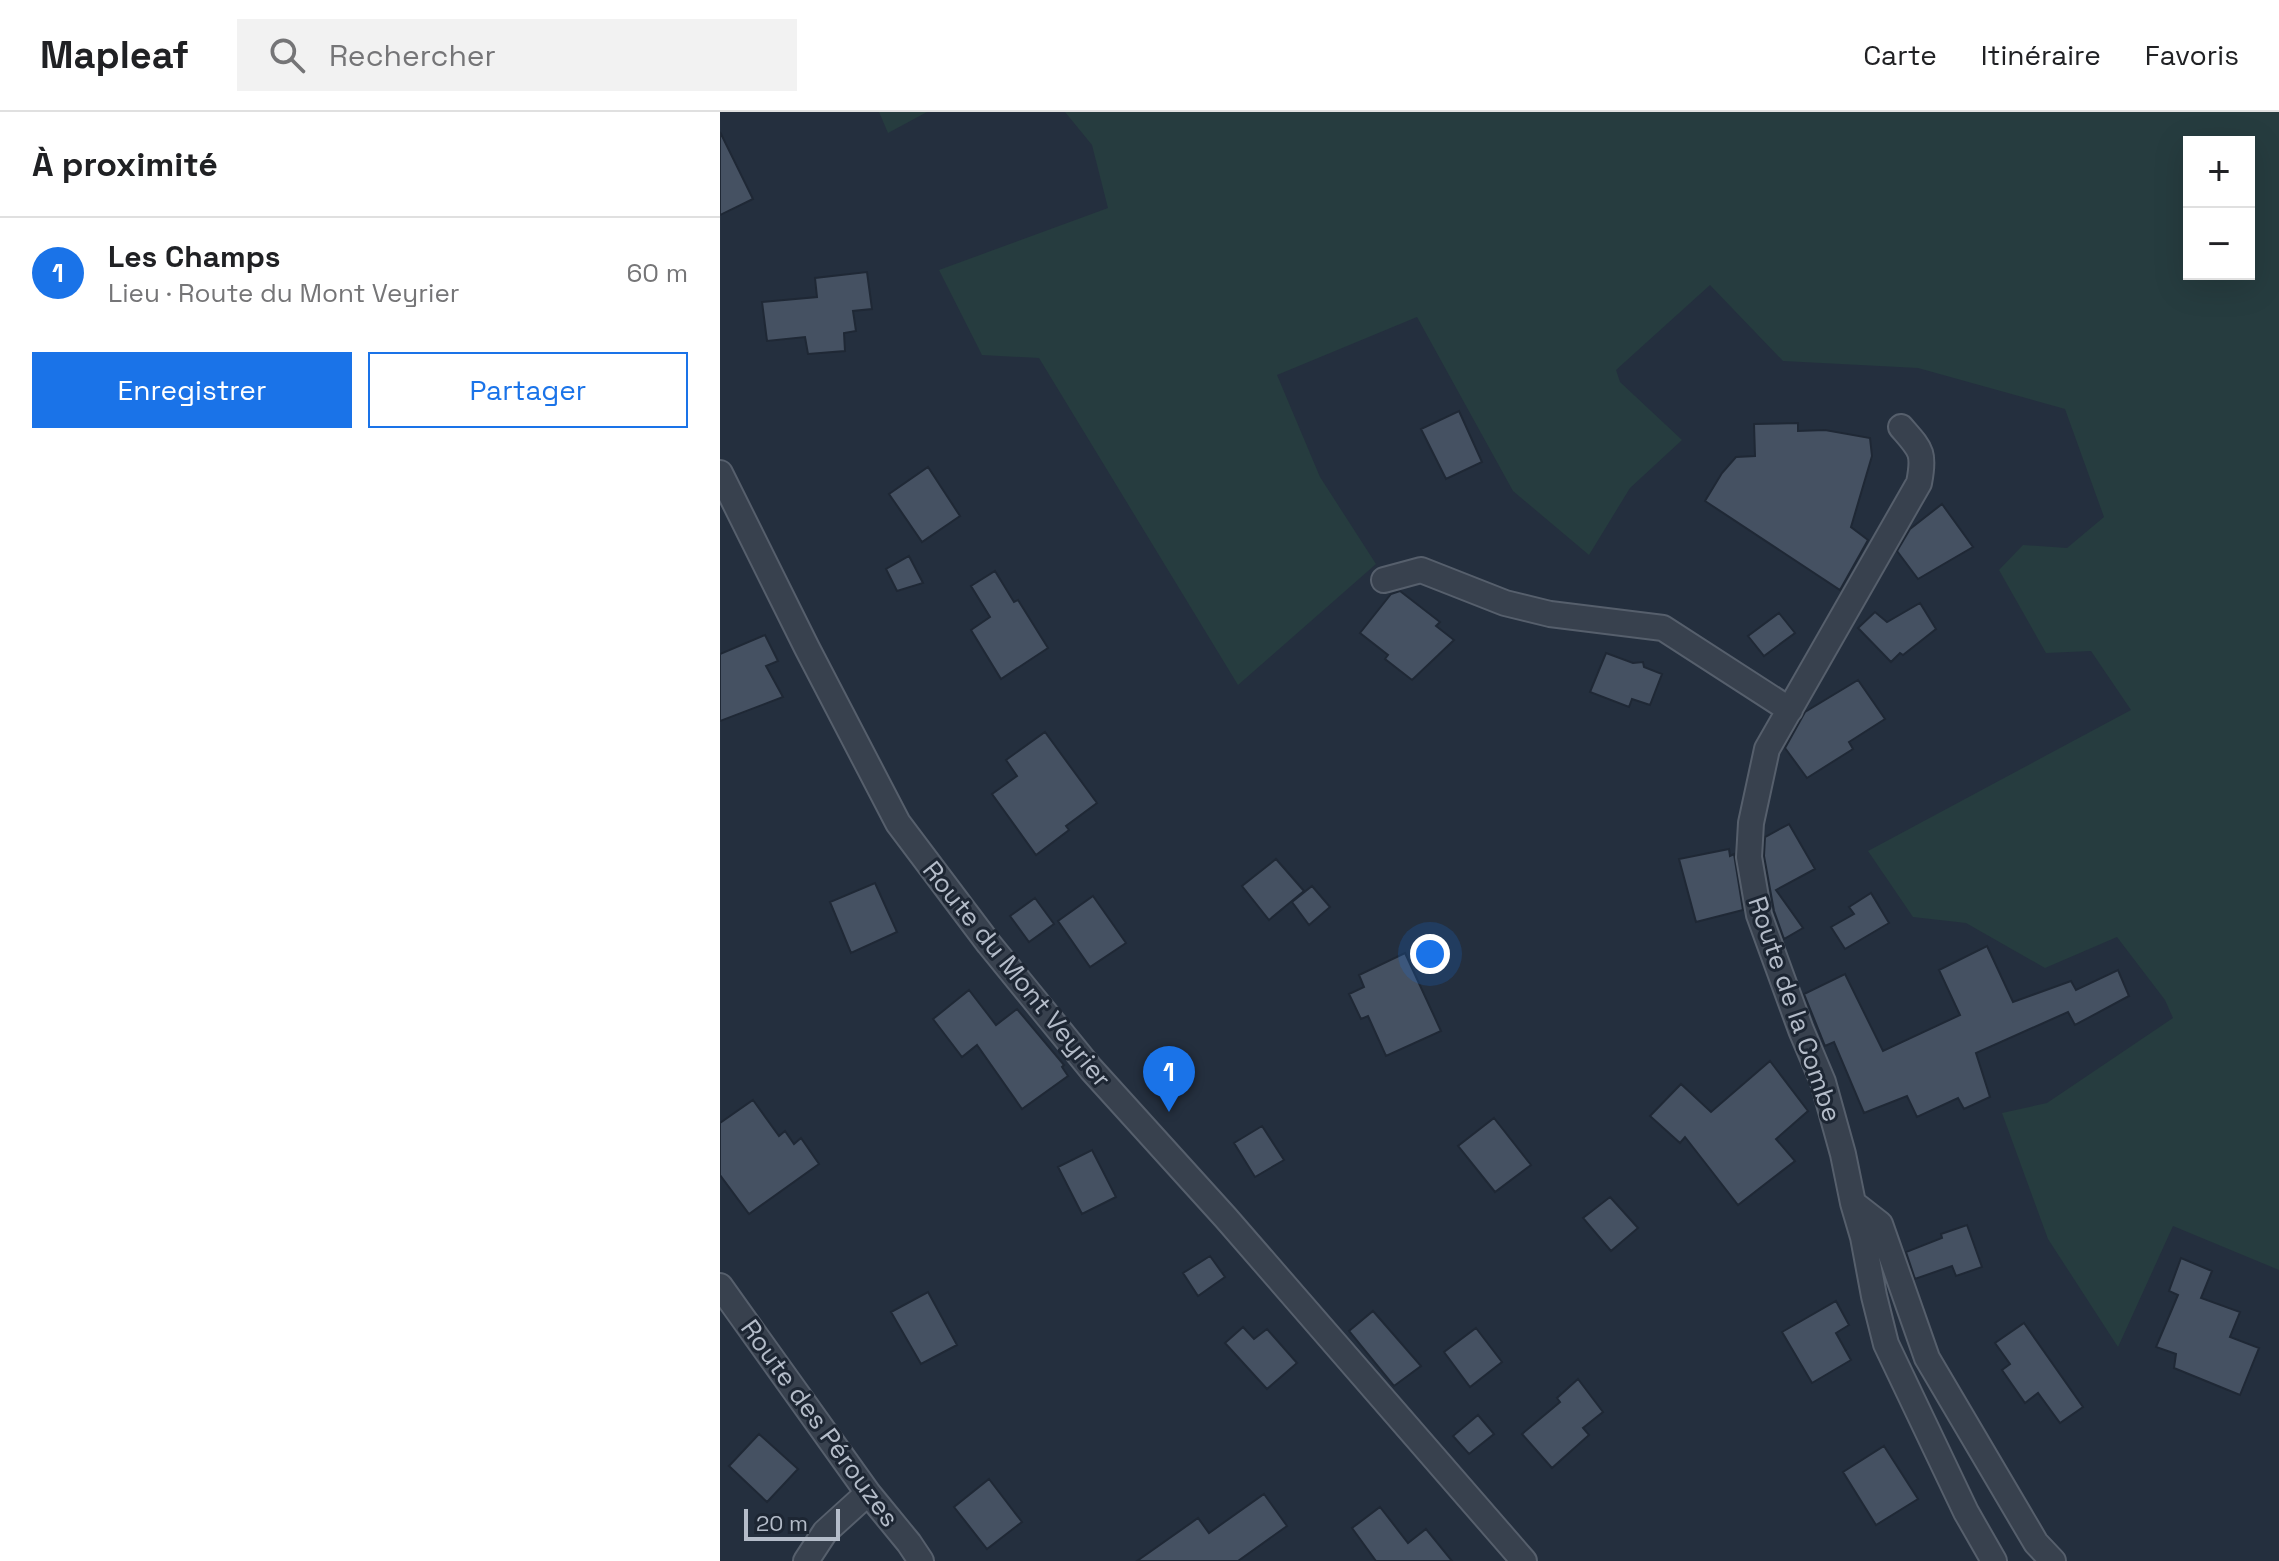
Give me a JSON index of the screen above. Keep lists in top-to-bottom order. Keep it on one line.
{"streets":{"street":["Route du Mont Veyrier","Route de la Combe","Route des Pérouzes"]},"scale_bar":"20 m","page":{"header":"Mapleaf","search":"Rechercher","nav":["Carte","Itinéraire","Favoris"],"heading":"À proximité","map_buttons":["+","−"],"list":[{"mark":"1","name":"Les Champs","note":"Lieu · Route du Mont Veyrier","value":"60 m"}],"buttons":["Enregistrer","Partager"],"pins":"1","scale":"20 m"}}
